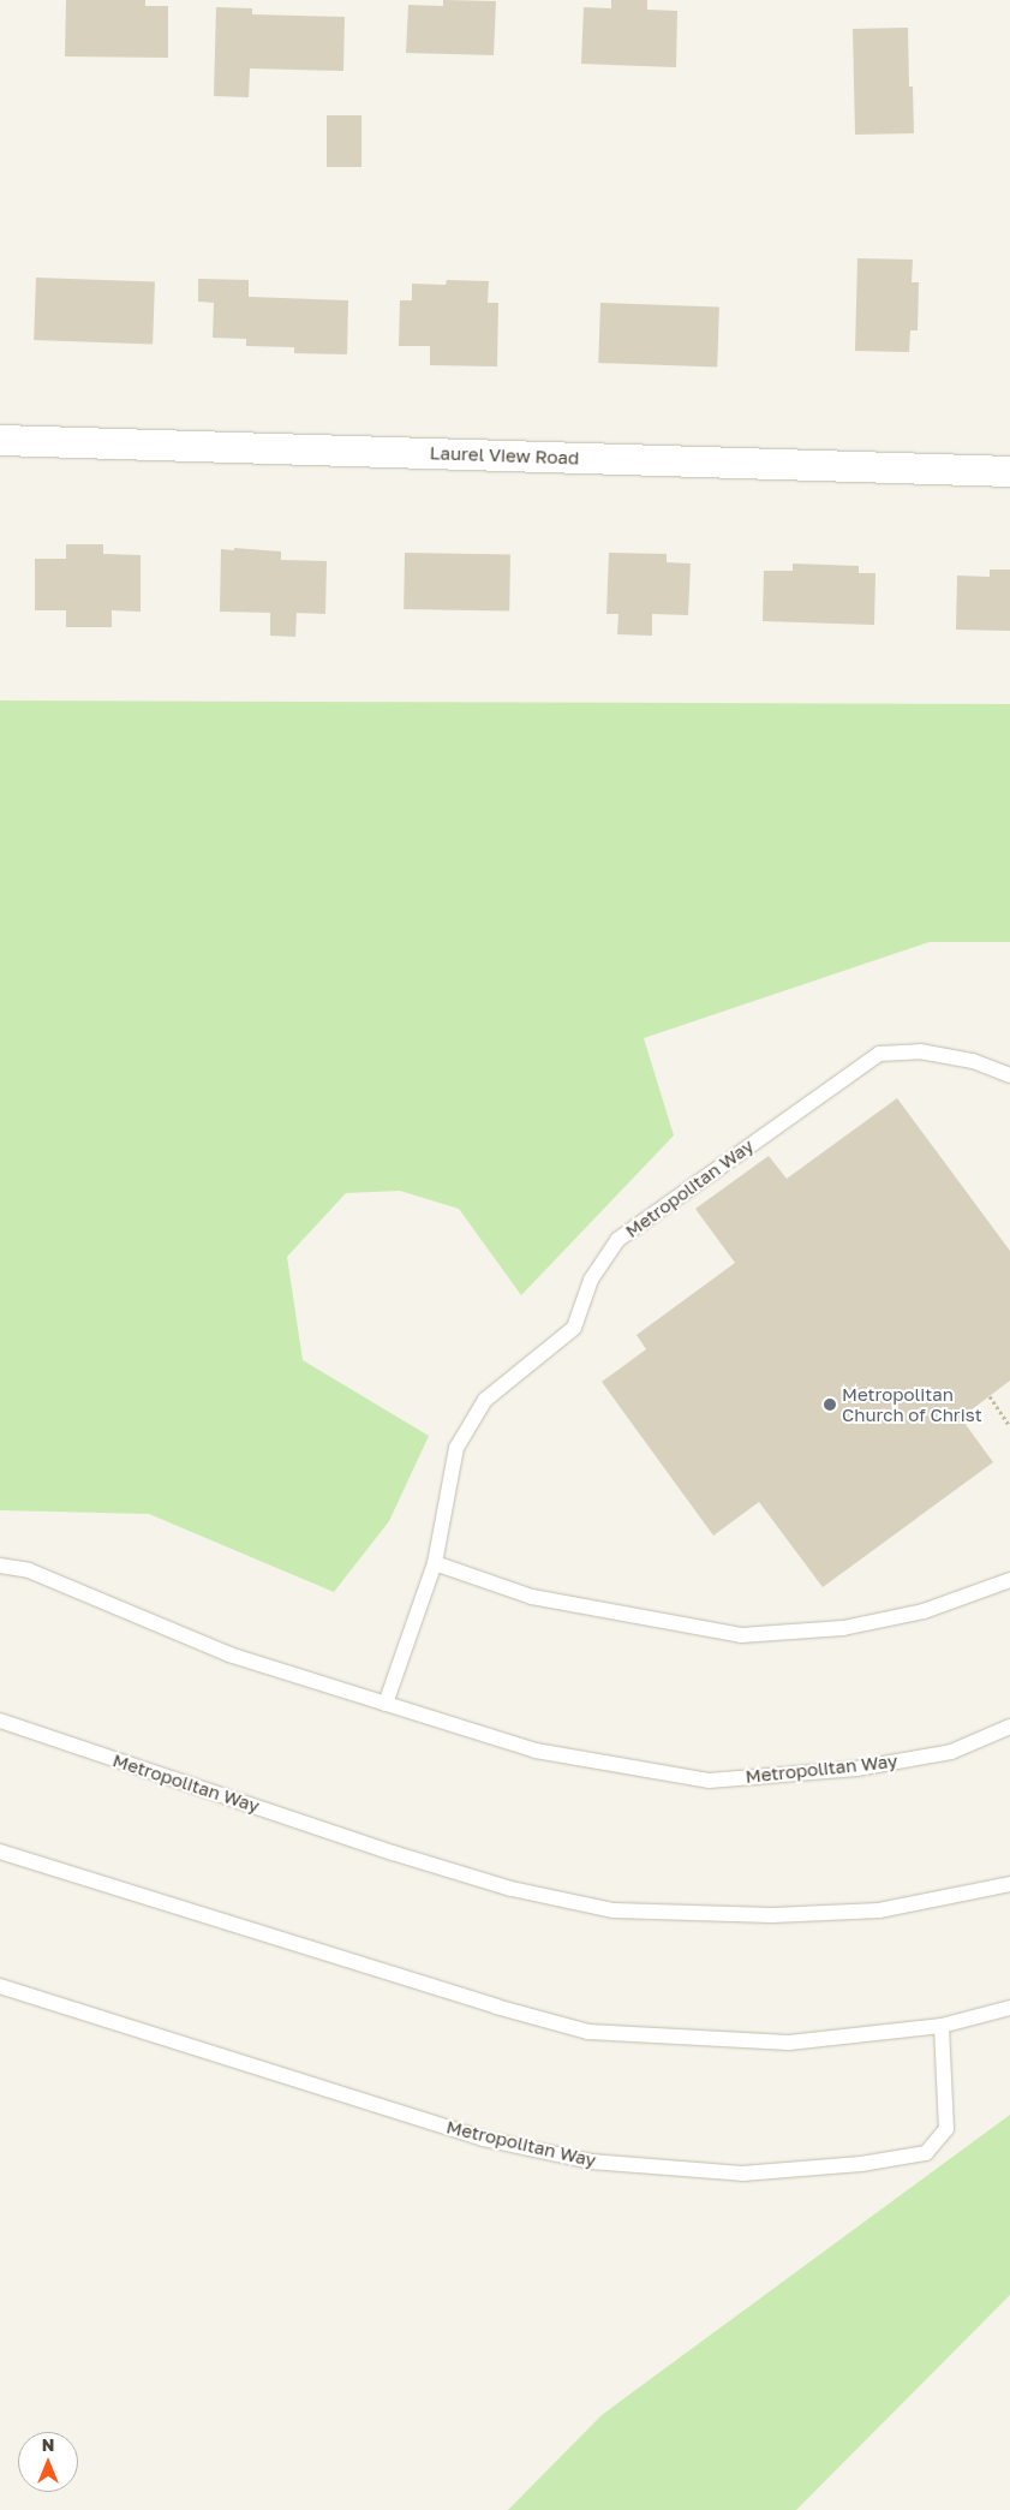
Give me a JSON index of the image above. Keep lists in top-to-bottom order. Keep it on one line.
{"streets":{"street":["Laurel View Road"],"lane":["Metropolitan Way"]},"places":["Metropolitan Church of Christ"],"north":"top"}
